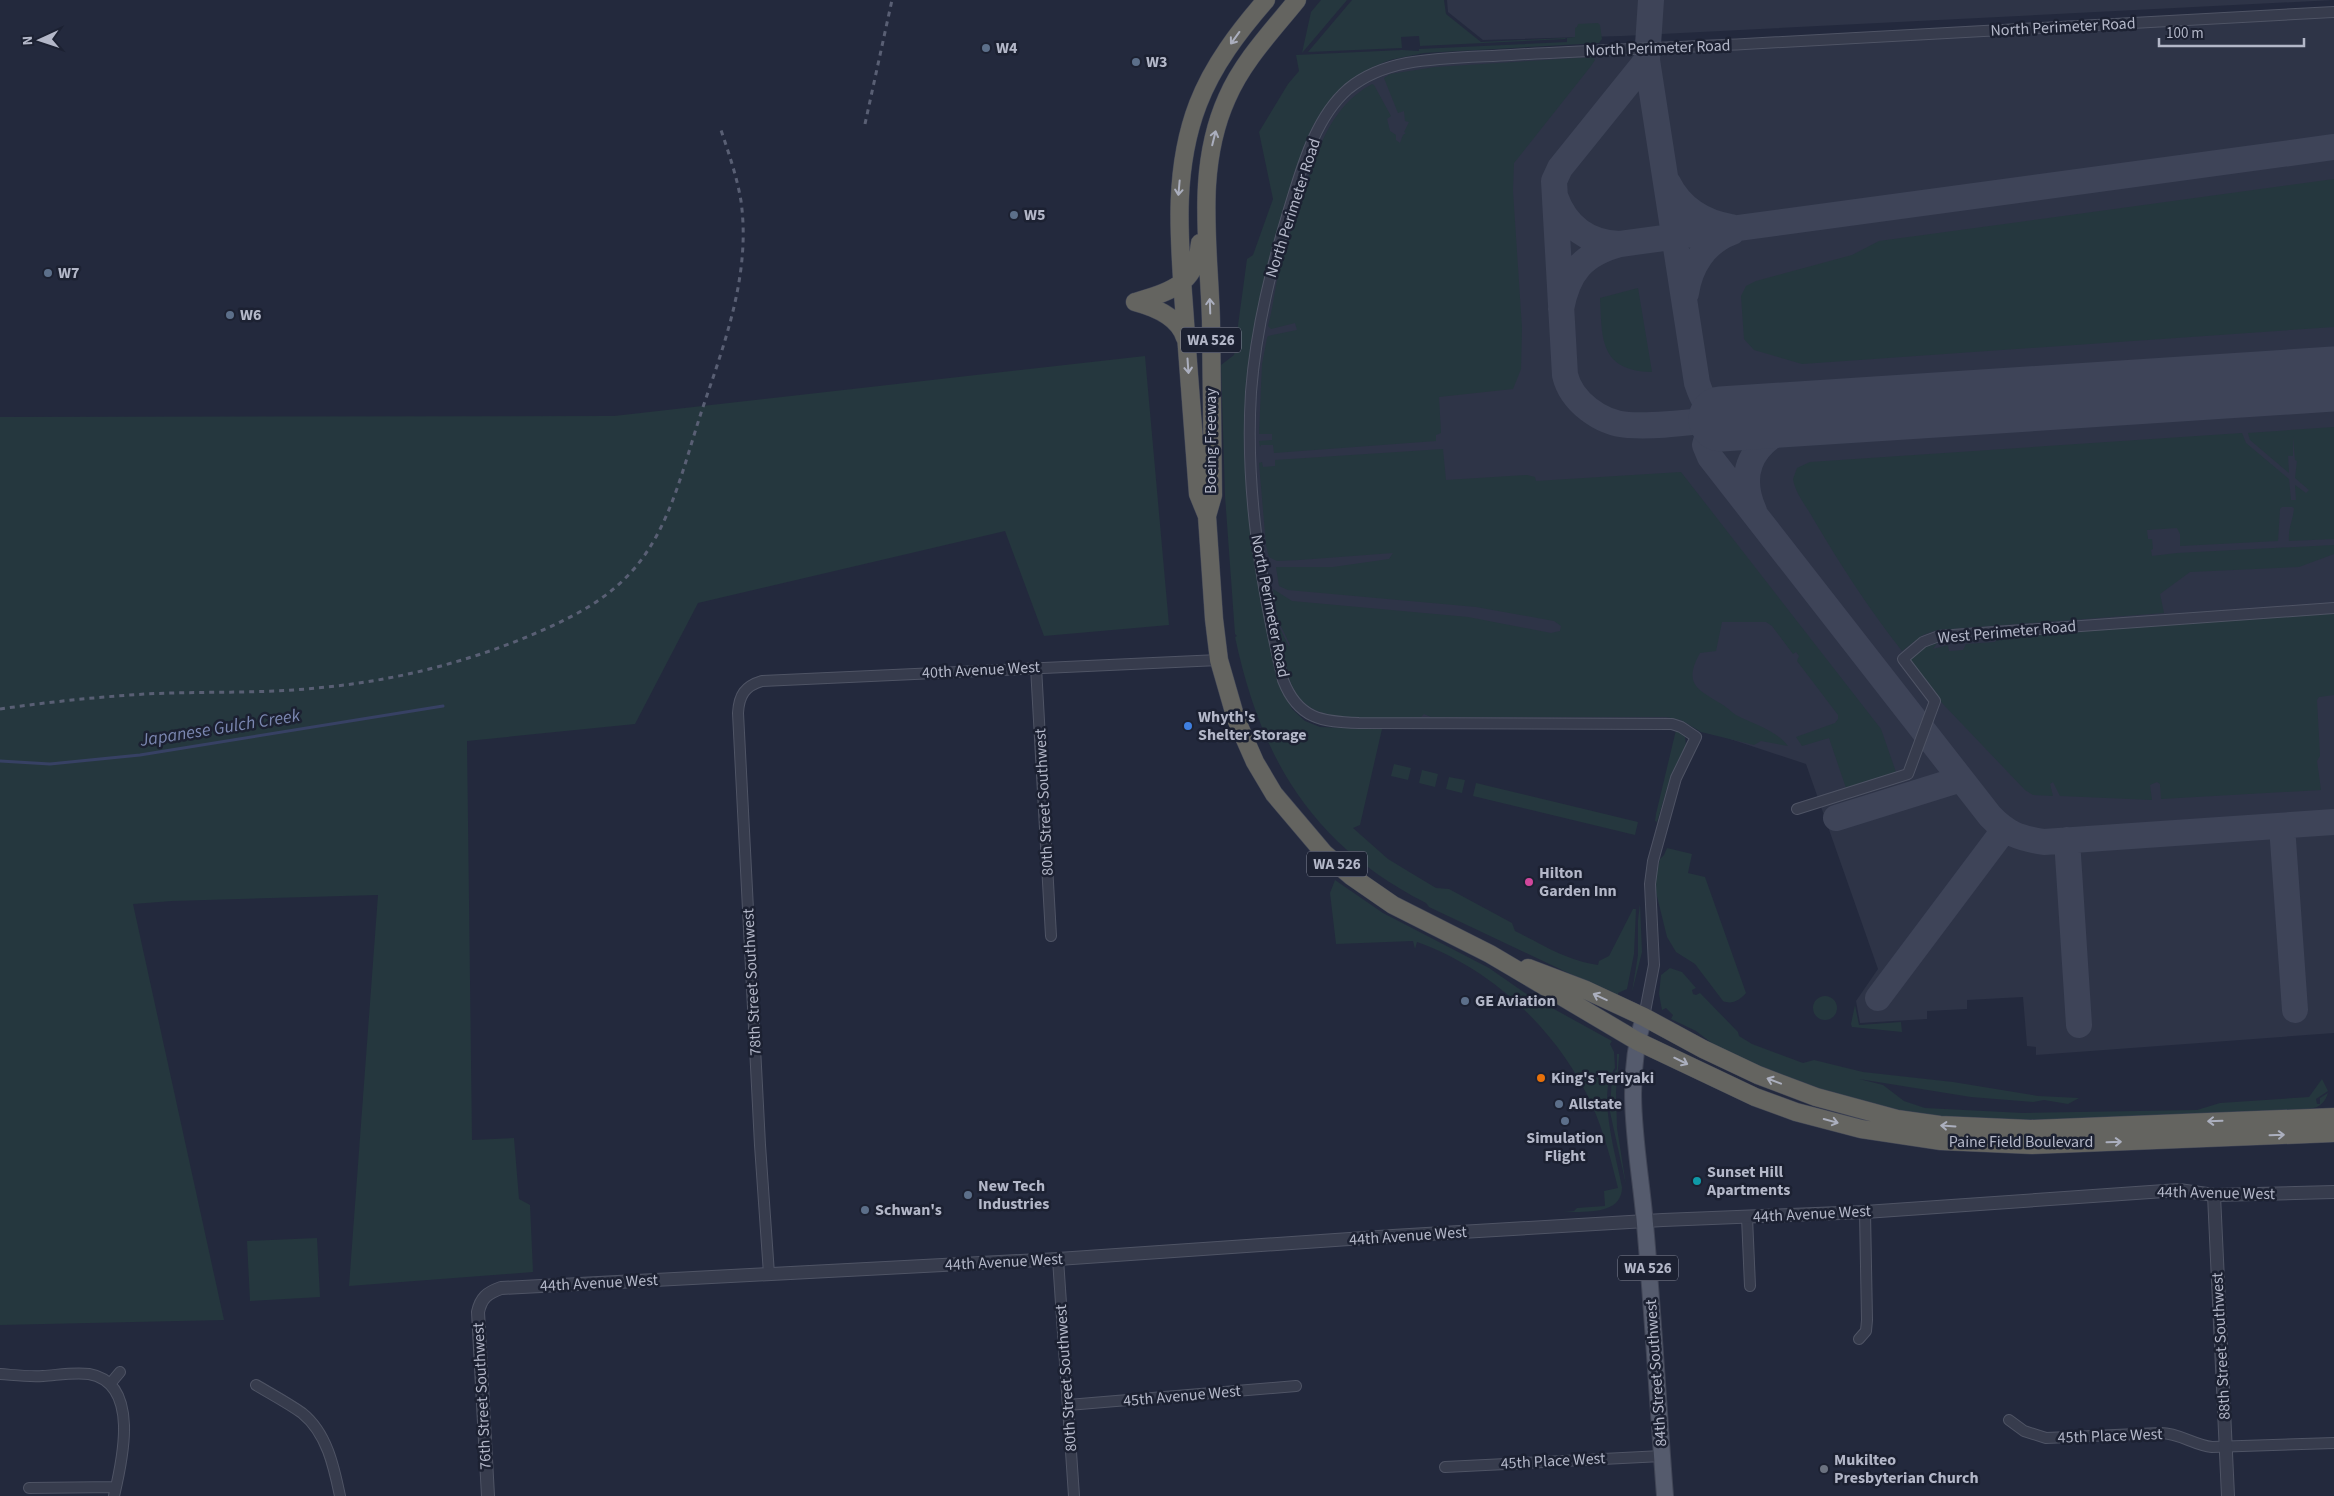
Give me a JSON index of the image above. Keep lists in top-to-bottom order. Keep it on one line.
{"streets":{"highway":["WA 526","Boeing Freeway","Paine Field Boulevard"],"main road":["84th Street Southwest"],"street":["North Perimeter Road","West Perimeter Road","40th Avenue West","80th Street Southwest","78th Street Southwest","44th Avenue West","88th Street Southwest","76th Street Southwest","45th Avenue West","45th Place West"]},"crossings":[["North Perimeter Road","84th Street Southwest"],["WA 526","Boeing Freeway"],["WA 526","40th Avenue West"],["WA 526","Paine Field Boulevard"],["WA 526","84th Street Southwest"],["40th Avenue West","80th Street Southwest"],["40th Avenue West","78th Street Southwest"],["80th Street Southwest","44th Avenue West"],["80th Street Southwest","45th Avenue West"],["78th Street Southwest","44th Avenue West"],["Paine Field Boulevard","84th Street Southwest"],["44th Avenue West","88th Street Southwest"],["44th Avenue West","84th Street Southwest"],["44th Avenue West","76th Street Southwest"],["88th Street Southwest","45th Place West"],["84th Street Southwest","45th Place West"]],"water":["Japanese Gulch Creek"],"places":["W4","W3","W5","W7","W6","Whyth's Shelter Storage","Hilton Garden Inn","GE Aviation","King's Teriyaki","Allstate","Simulation Flight","Sunset Hill Apartments","New Tech Industries","Schwan's","Mukilteo Presbyterian Church"],"scale_bar":"100 m","north":"left"}
